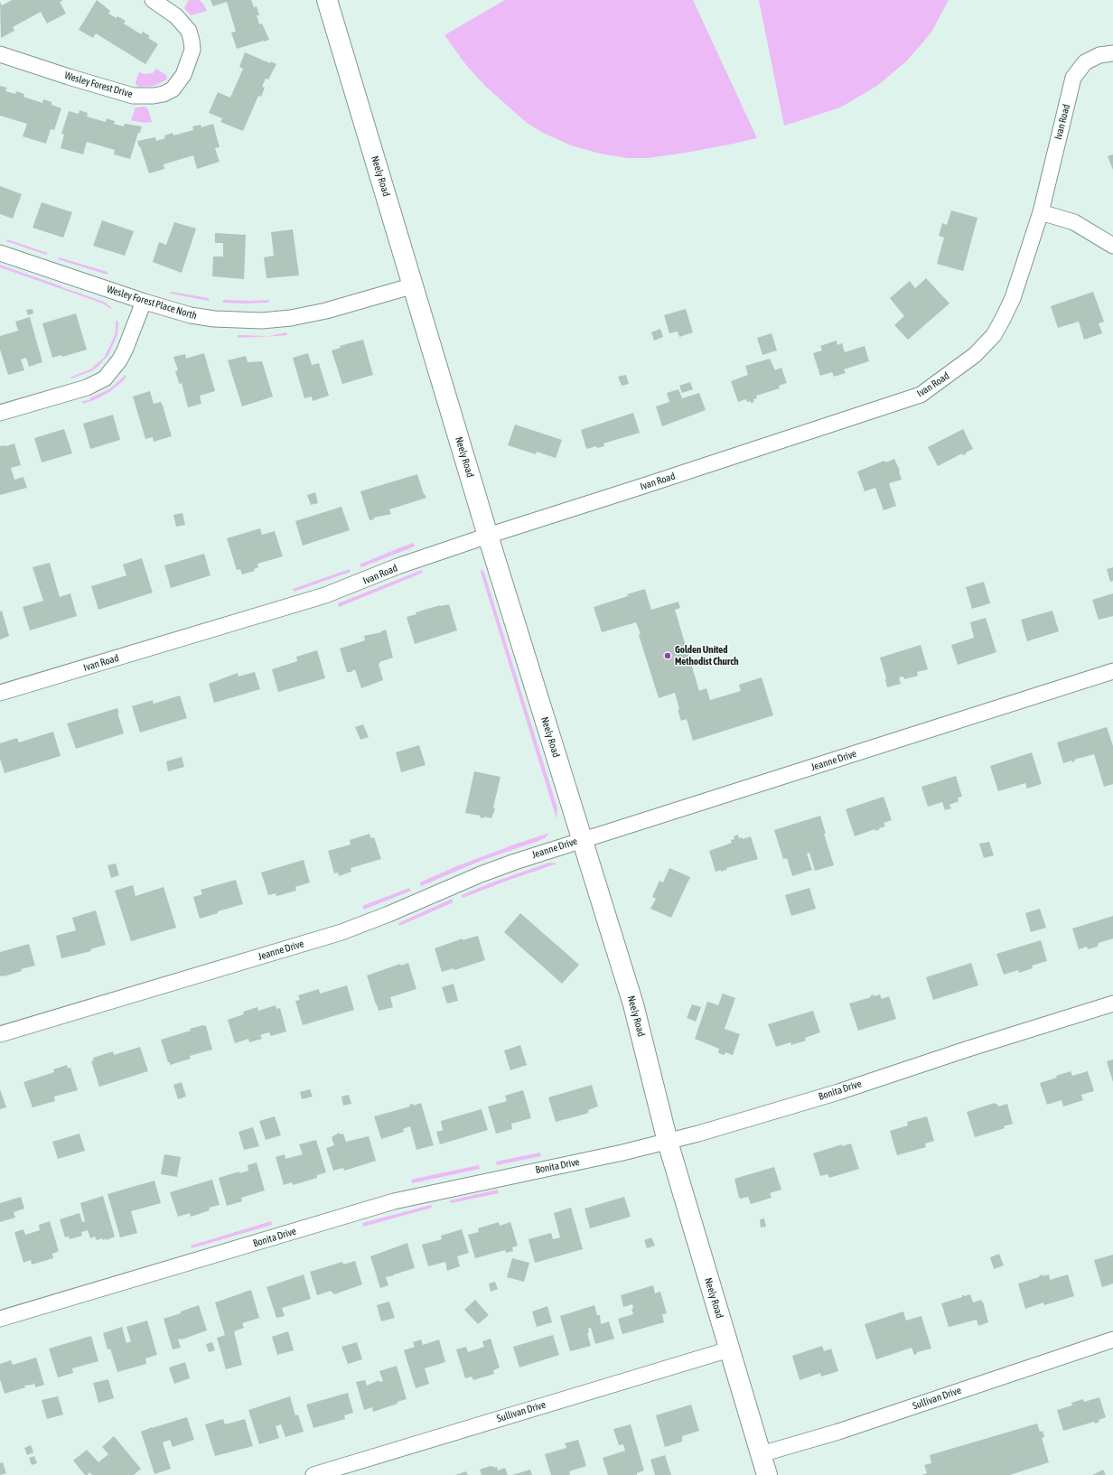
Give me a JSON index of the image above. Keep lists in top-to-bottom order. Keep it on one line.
{"streets":{"street":["Wesley Forest Drive","Ivan Road","Neely Road","Wesley Forest Place North","Jeanne Drive","Bonita Drive","Sullivan Drive"]},"crossings":[["Ivan Road","Neely Road"],["Neely Road","Wesley Forest Place North"],["Neely Road","Jeanne Drive"],["Neely Road","Bonita Drive"],["Neely Road","Sullivan Drive"]],"places":["Golden United Methodist Church"]}
